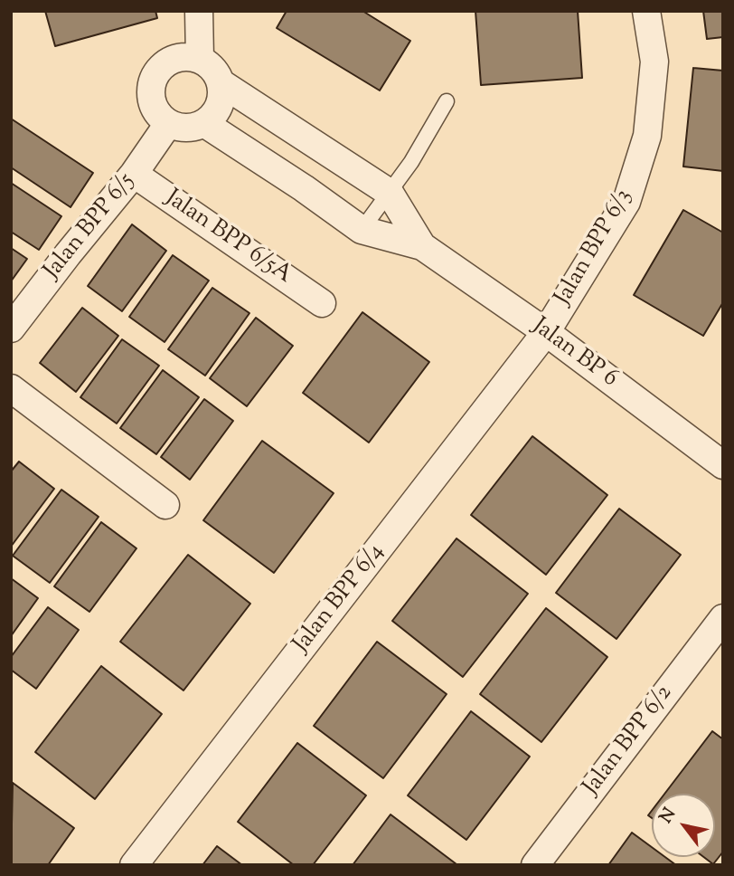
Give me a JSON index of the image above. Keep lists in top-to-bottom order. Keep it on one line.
{"streets":{"street":["Jalan BPP 6/5","Jalan BPP 6/5A","Jalan BPP 6/3","Jalan BP 6","Jalan BPP 6/4","Jalan BPP 6/2"]},"crossings":[["Jalan BPP 6/5","Jalan BPP 6/5A"],["Jalan BPP 6/3","Jalan BP 6"],["Jalan BPP 6/3","Jalan BPP 6/4"],["Jalan BP 6","Jalan BPP 6/4"]],"north":"top left"}
